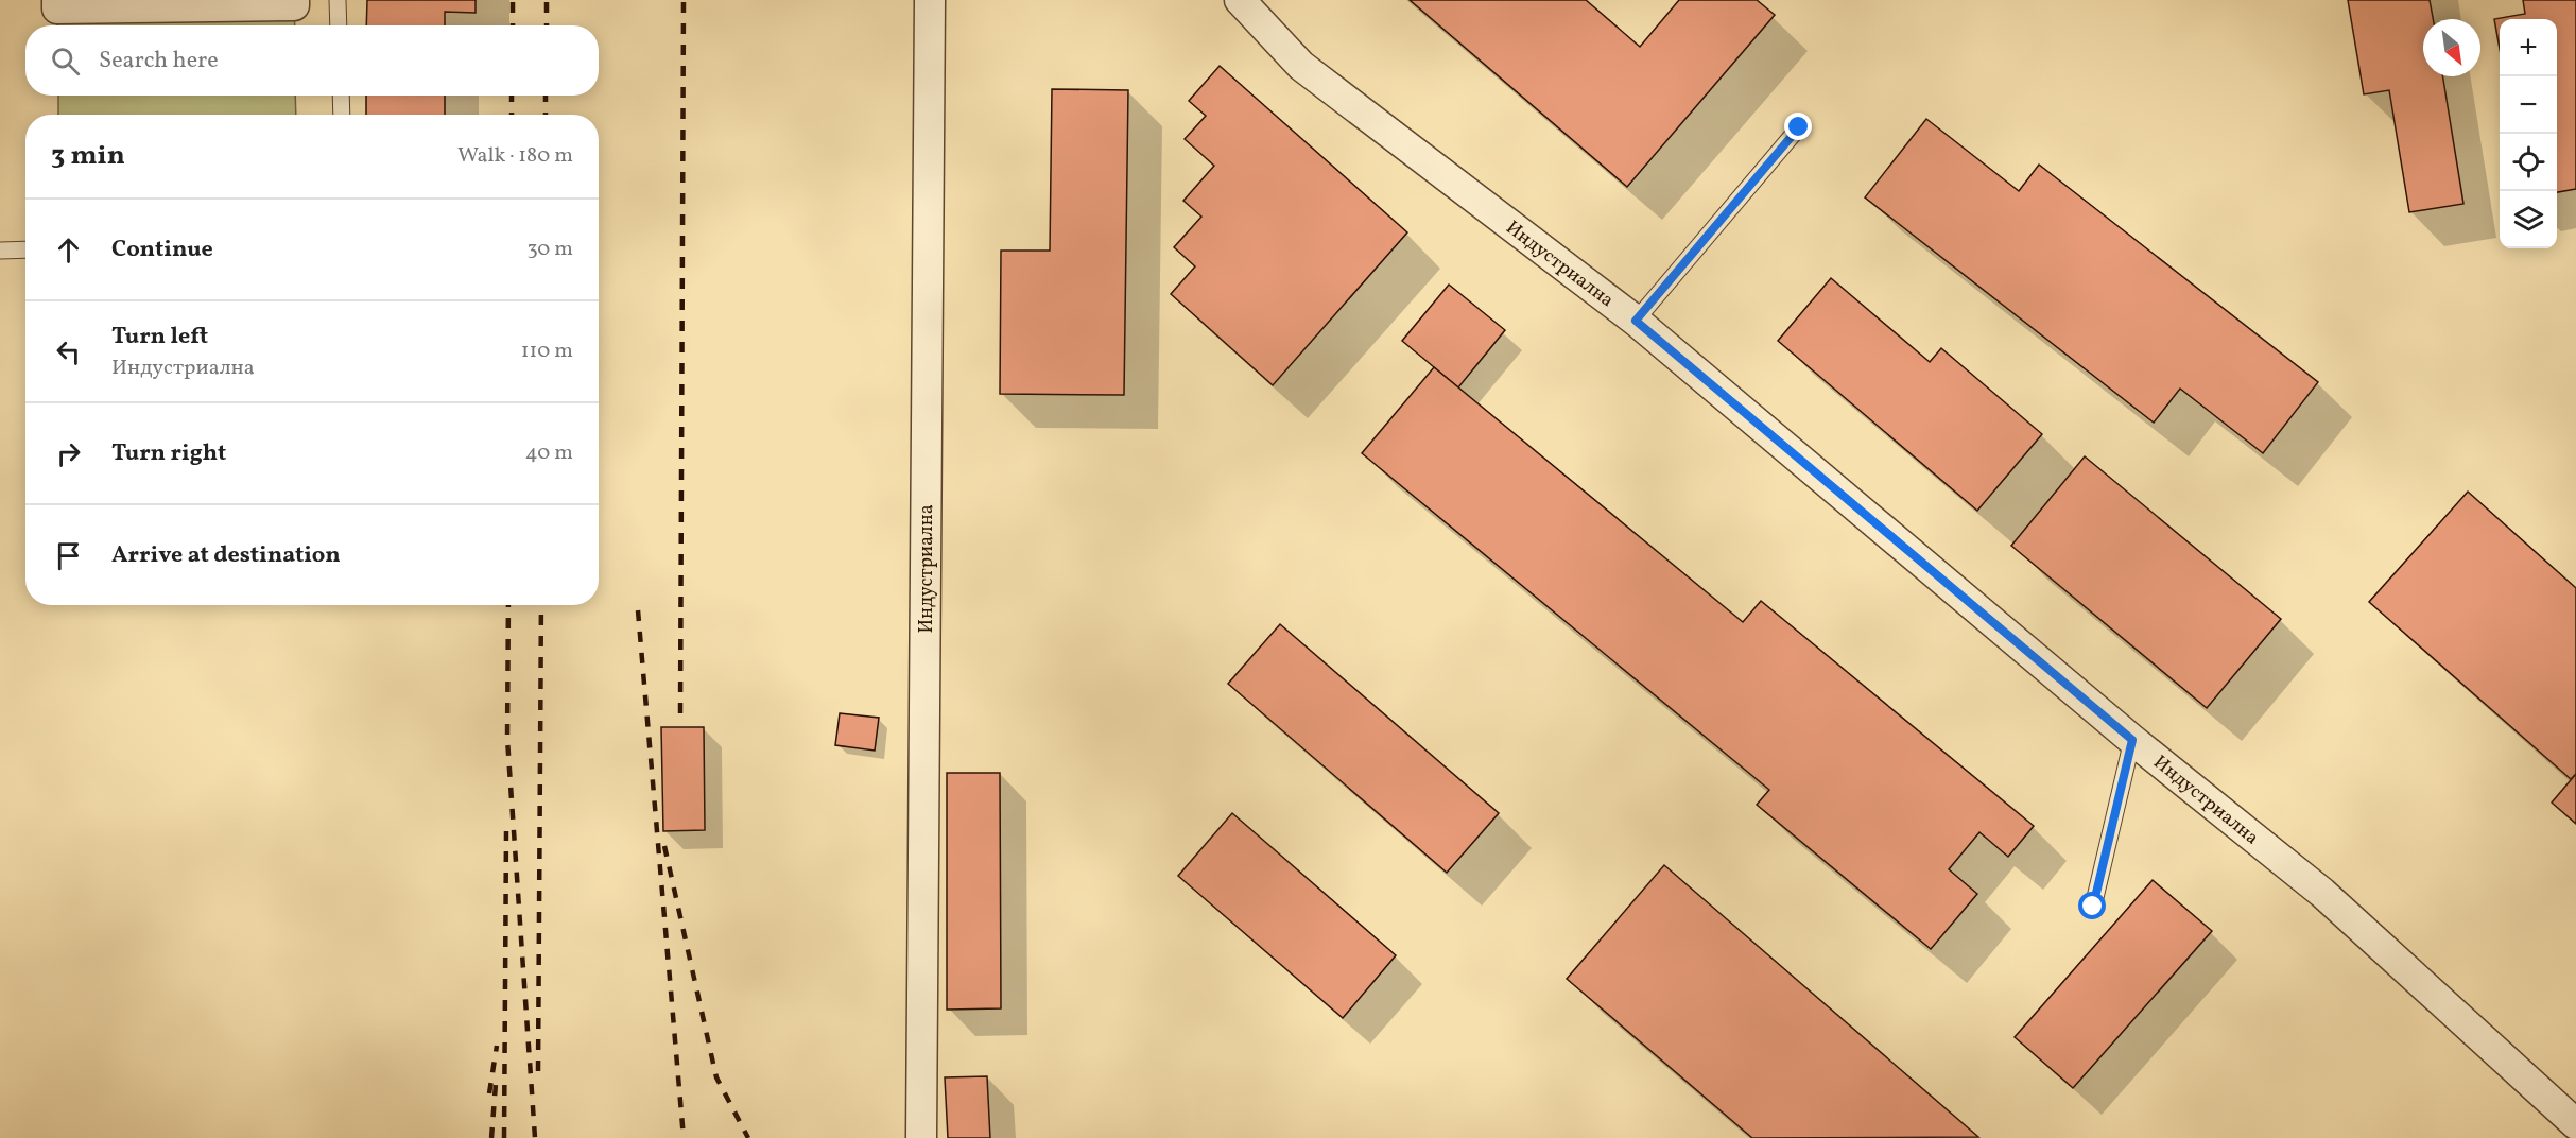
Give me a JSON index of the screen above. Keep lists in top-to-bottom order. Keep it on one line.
{"streets":{"street":["Индустриална"]},"north":"bottom right","page":{"map_buttons":["+","−"],"search":"Search here","heading":["3 min","Walk · 180 m"],"list":[["Continue","30 m"],["Turn left","Индустриална","110 m"],["Turn right","40 m"],"Arrive at destination"]}}
